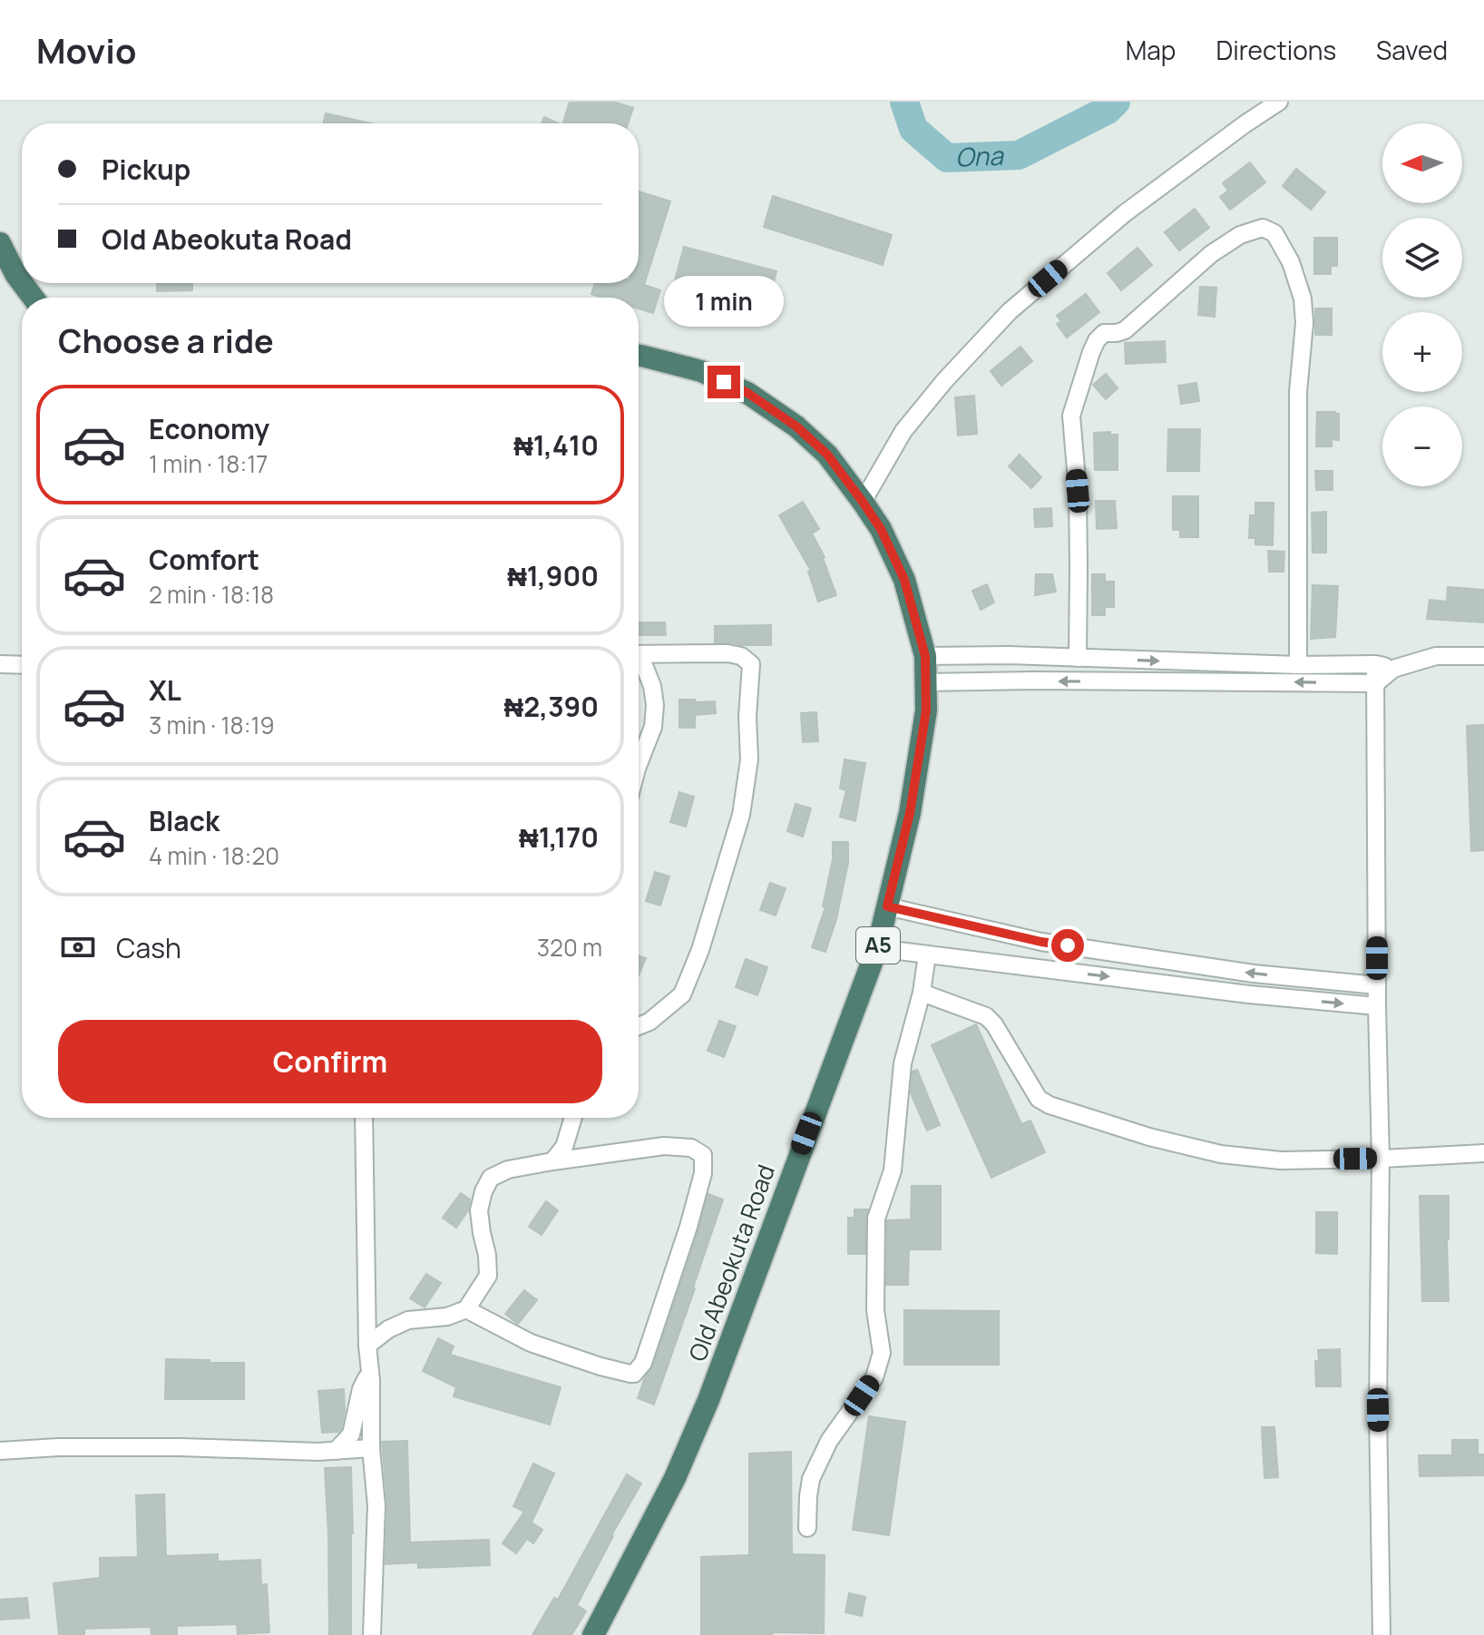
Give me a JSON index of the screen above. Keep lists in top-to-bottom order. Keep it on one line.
{"streets":{"highway":["A5","Old Abeokuta Road"]},"water":["Ona"],"north":"left","page":{"header":"Movio","nav":["Map","Directions","Saved"],"map_buttons":["+","−"],"banner":["Pickup","Old Abeokuta Road"],"bubble":"1 min","heading":"Choose a ride","list":[{"name":"Economy","note":"1 min · 18:17","value":"₦1,410"},{"name":"Comfort","note":"2 min · 18:18","value":"₦1,900"},{"name":"XL","note":"3 min · 18:19","value":"₦2,390"},{"name":"Black","note":"4 min · 18:20","value":"₦1,170"}],"pay":["Cash","320 m"],"buttons":"Confirm"}}
